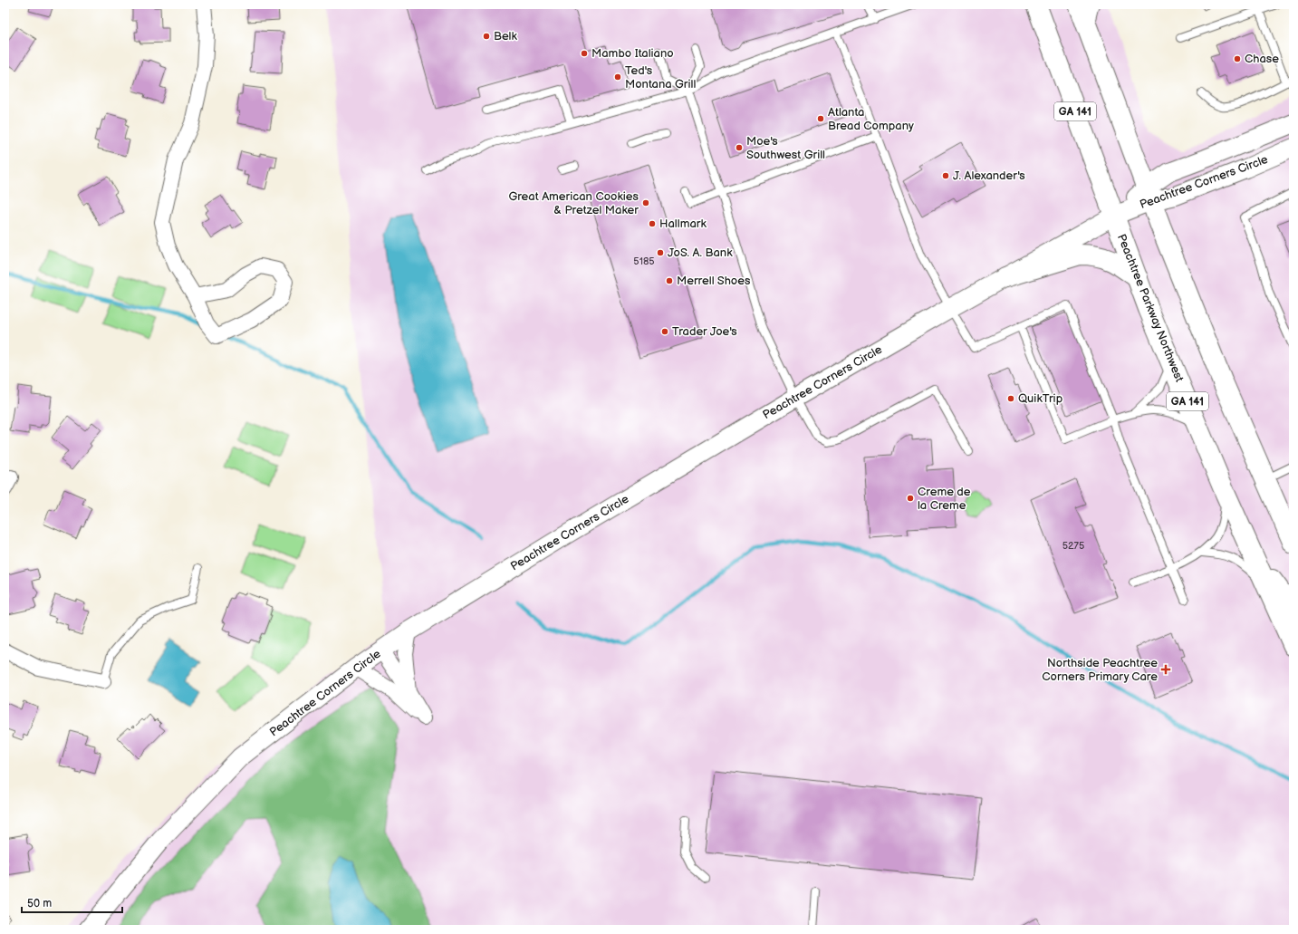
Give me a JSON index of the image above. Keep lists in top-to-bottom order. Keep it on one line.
{"streets":{"highway":["GA 141","Peachtree Parkway Northwest"],"street":["Peachtree Corners Circle"]},"crossings":[["GA 141","Peachtree Corners Circle"],["Peachtree Corners Circle","Peachtree Parkway Northwest"]],"places":{"other":["Belk","Mambo Italiano","Chase","Ted's Montana Grill","Atlanta Bread Company","Moe's Southwest Grill","J. Alexander's","Great American Cookies & Pretzel Maker","Hallmark","JoS. A. Bank","Merrell Shoes","Trader Joe's","QuikTrip","Creme de la Creme"],"health":["Northside Peachtree Corners Primary Care"]},"house_numbers":["5185","5275"],"scale_bar":"50 m"}
